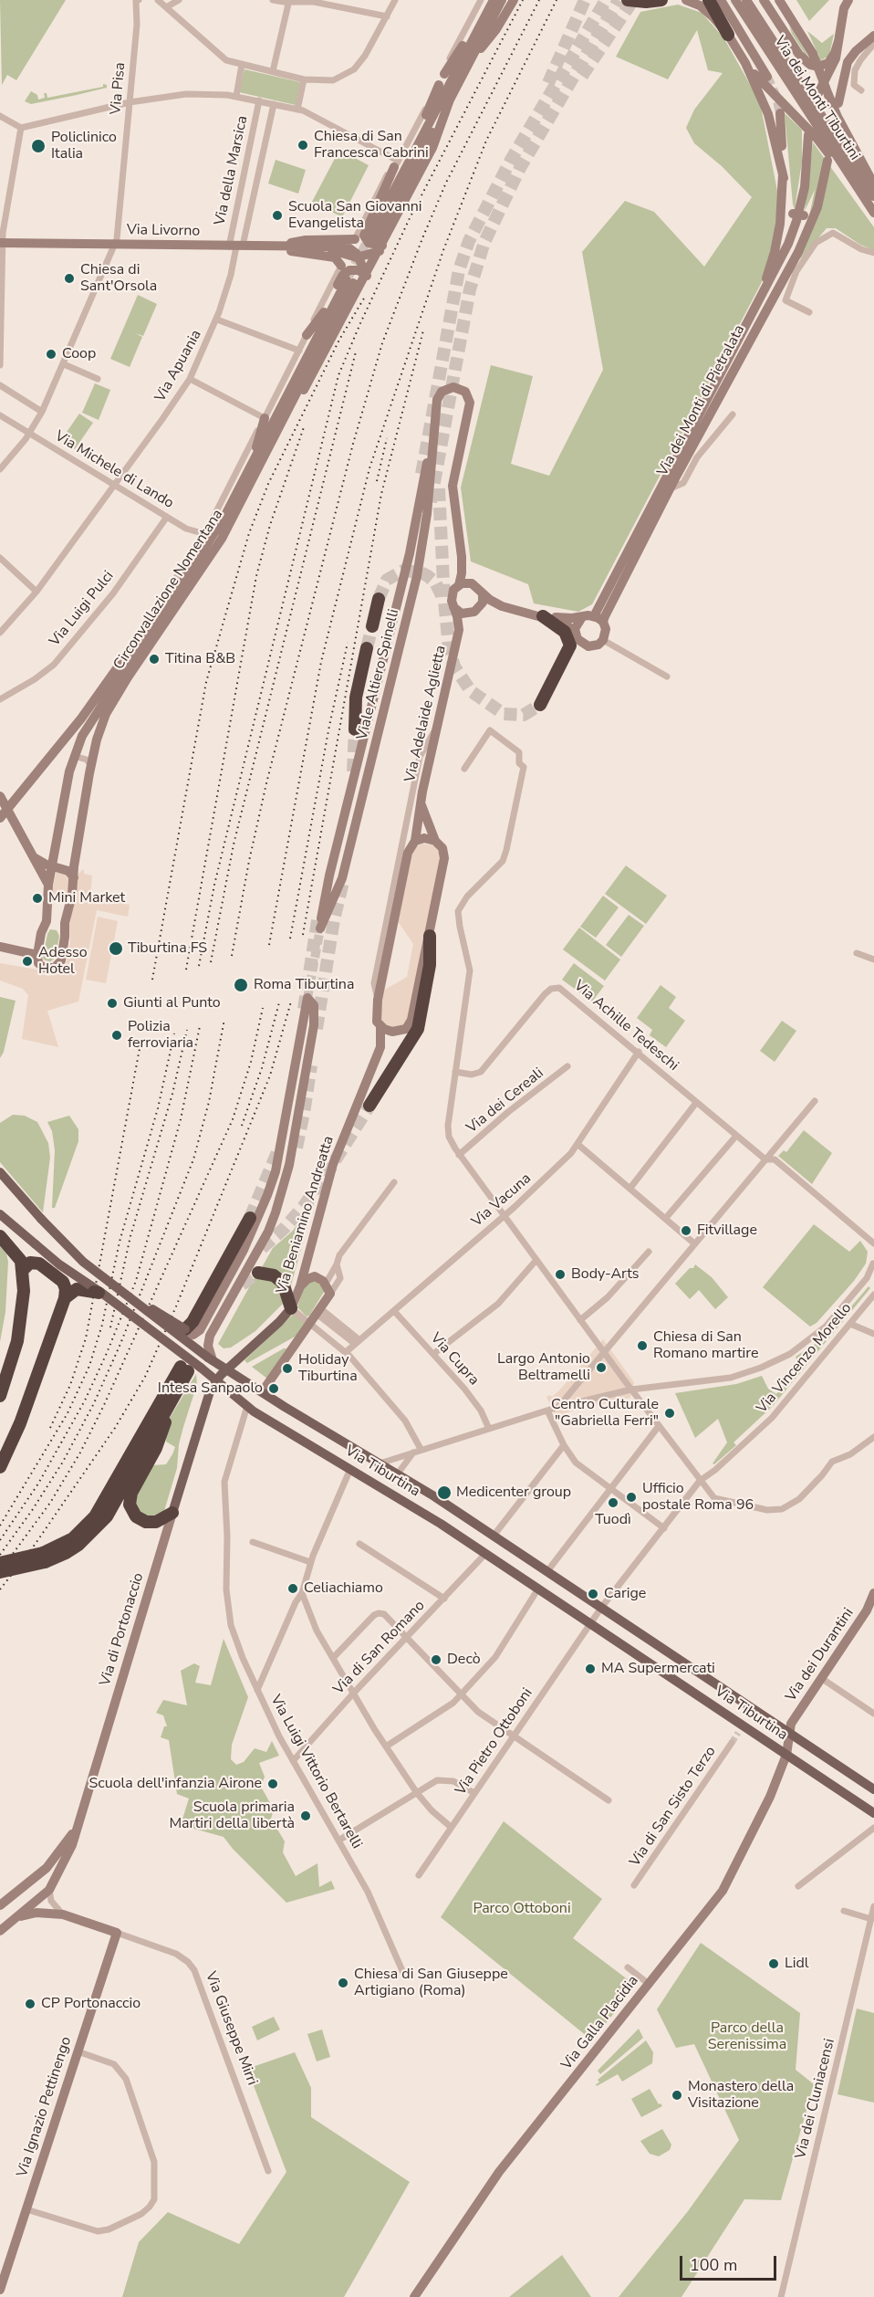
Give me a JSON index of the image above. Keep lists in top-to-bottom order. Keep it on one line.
{"streets":{"main road":["Via Beniamino Andreatta","Via Tiburtina","Via di Portonaccio"],"street":["Via Pisa","Via dei Monti Tiburtini","Via della Marsica","Via Livorno","Via Apuania","Via dei Monti di Pietralata","Via Michele di Lando","Circonvallazione Nomentana","Via Luigi Pulci","Viale Altiero Spinelli","Via Adelaide Aglietta","Via Achille Tedeschi","Via dei Cereali","Via Vacuna","Via Vincenzo Morello","Via Cupra","Via di San Romano","Via dei Durantini","Via Pietro Ottoboni","Via Luigi Vittorio Bertarelli","Via di San Sisto Terzo","Via Galla Placidia","Via Giuseppe Mirri","Via dei Cluniacensi","Via Ignazio Pettinengo"]},"crossings":[["Via Pisa","Via Livorno"],["Via Pisa","Via Michele di Lando"],["Via della Marsica","Via Livorno"],["Via della Marsica","Via Apuania"],["Via Livorno","Via Apuania"],["Via Apuania","Via Michele di Lando"],["Via Michele di Lando","Via Luigi Pulci"],["Viale Altiero Spinelli","Via Adelaide Aglietta"],["Via Adelaide Aglietta","Via Beniamino Andreatta"],["Via Achille Tedeschi","Via Vacuna"],["Via Vacuna","Via Cupra"],["Via Beniamino Andreatta","Via Tiburtina"],["Via Vincenzo Morello","Via Tiburtina"],["Via Tiburtina","Via di Portonaccio"],["Via Tiburtina","Via di San Romano"],["Via Tiburtina","Via dei Durantini"],["Via Tiburtina","Via Pietro Ottoboni"],["Via Tiburtina","Via Luigi Vittorio Bertarelli"],["Via Tiburtina","Via Galla Placidia"],["Via di San Romano","Via Luigi Vittorio Bertarelli"],["Via Giuseppe Mirri","Via Ignazio Pettinengo"]],"parks":["Parco Ottoboni","Parco della Serenissima"],"places":["Chiesa di San Francesca Cabrini","Policlinico Italia","Scuola San Giovanni Evangelista","Chiesa di Sant'Orsola","Coop","Titina B&B","Mini Market","Tiburtina FS","Adesso Hotel","Roma Tiburtina","Giunti al Punto","Polizia ferroviaria","Fitvillage","Body-Arts","Chiesa di San Romano martire","Largo Antonio Beltramelli","Holiday Tiburtina","Intesa Sanpaolo","Centro Culturale \"Gabriella Ferri\"","Medicenter group","Ufficio postale Roma 96","Tuodì","Celiachiamo","Carige","Decò","MA Supermercati","Scuola dell'infanzia Airone","Scuola primaria Martiri della libertà","Lidl","Chiesa di San Giuseppe Artigiano (Roma)","CP Portonaccio","Monastero della Visitazione"],"scale_bar":"100 m"}
